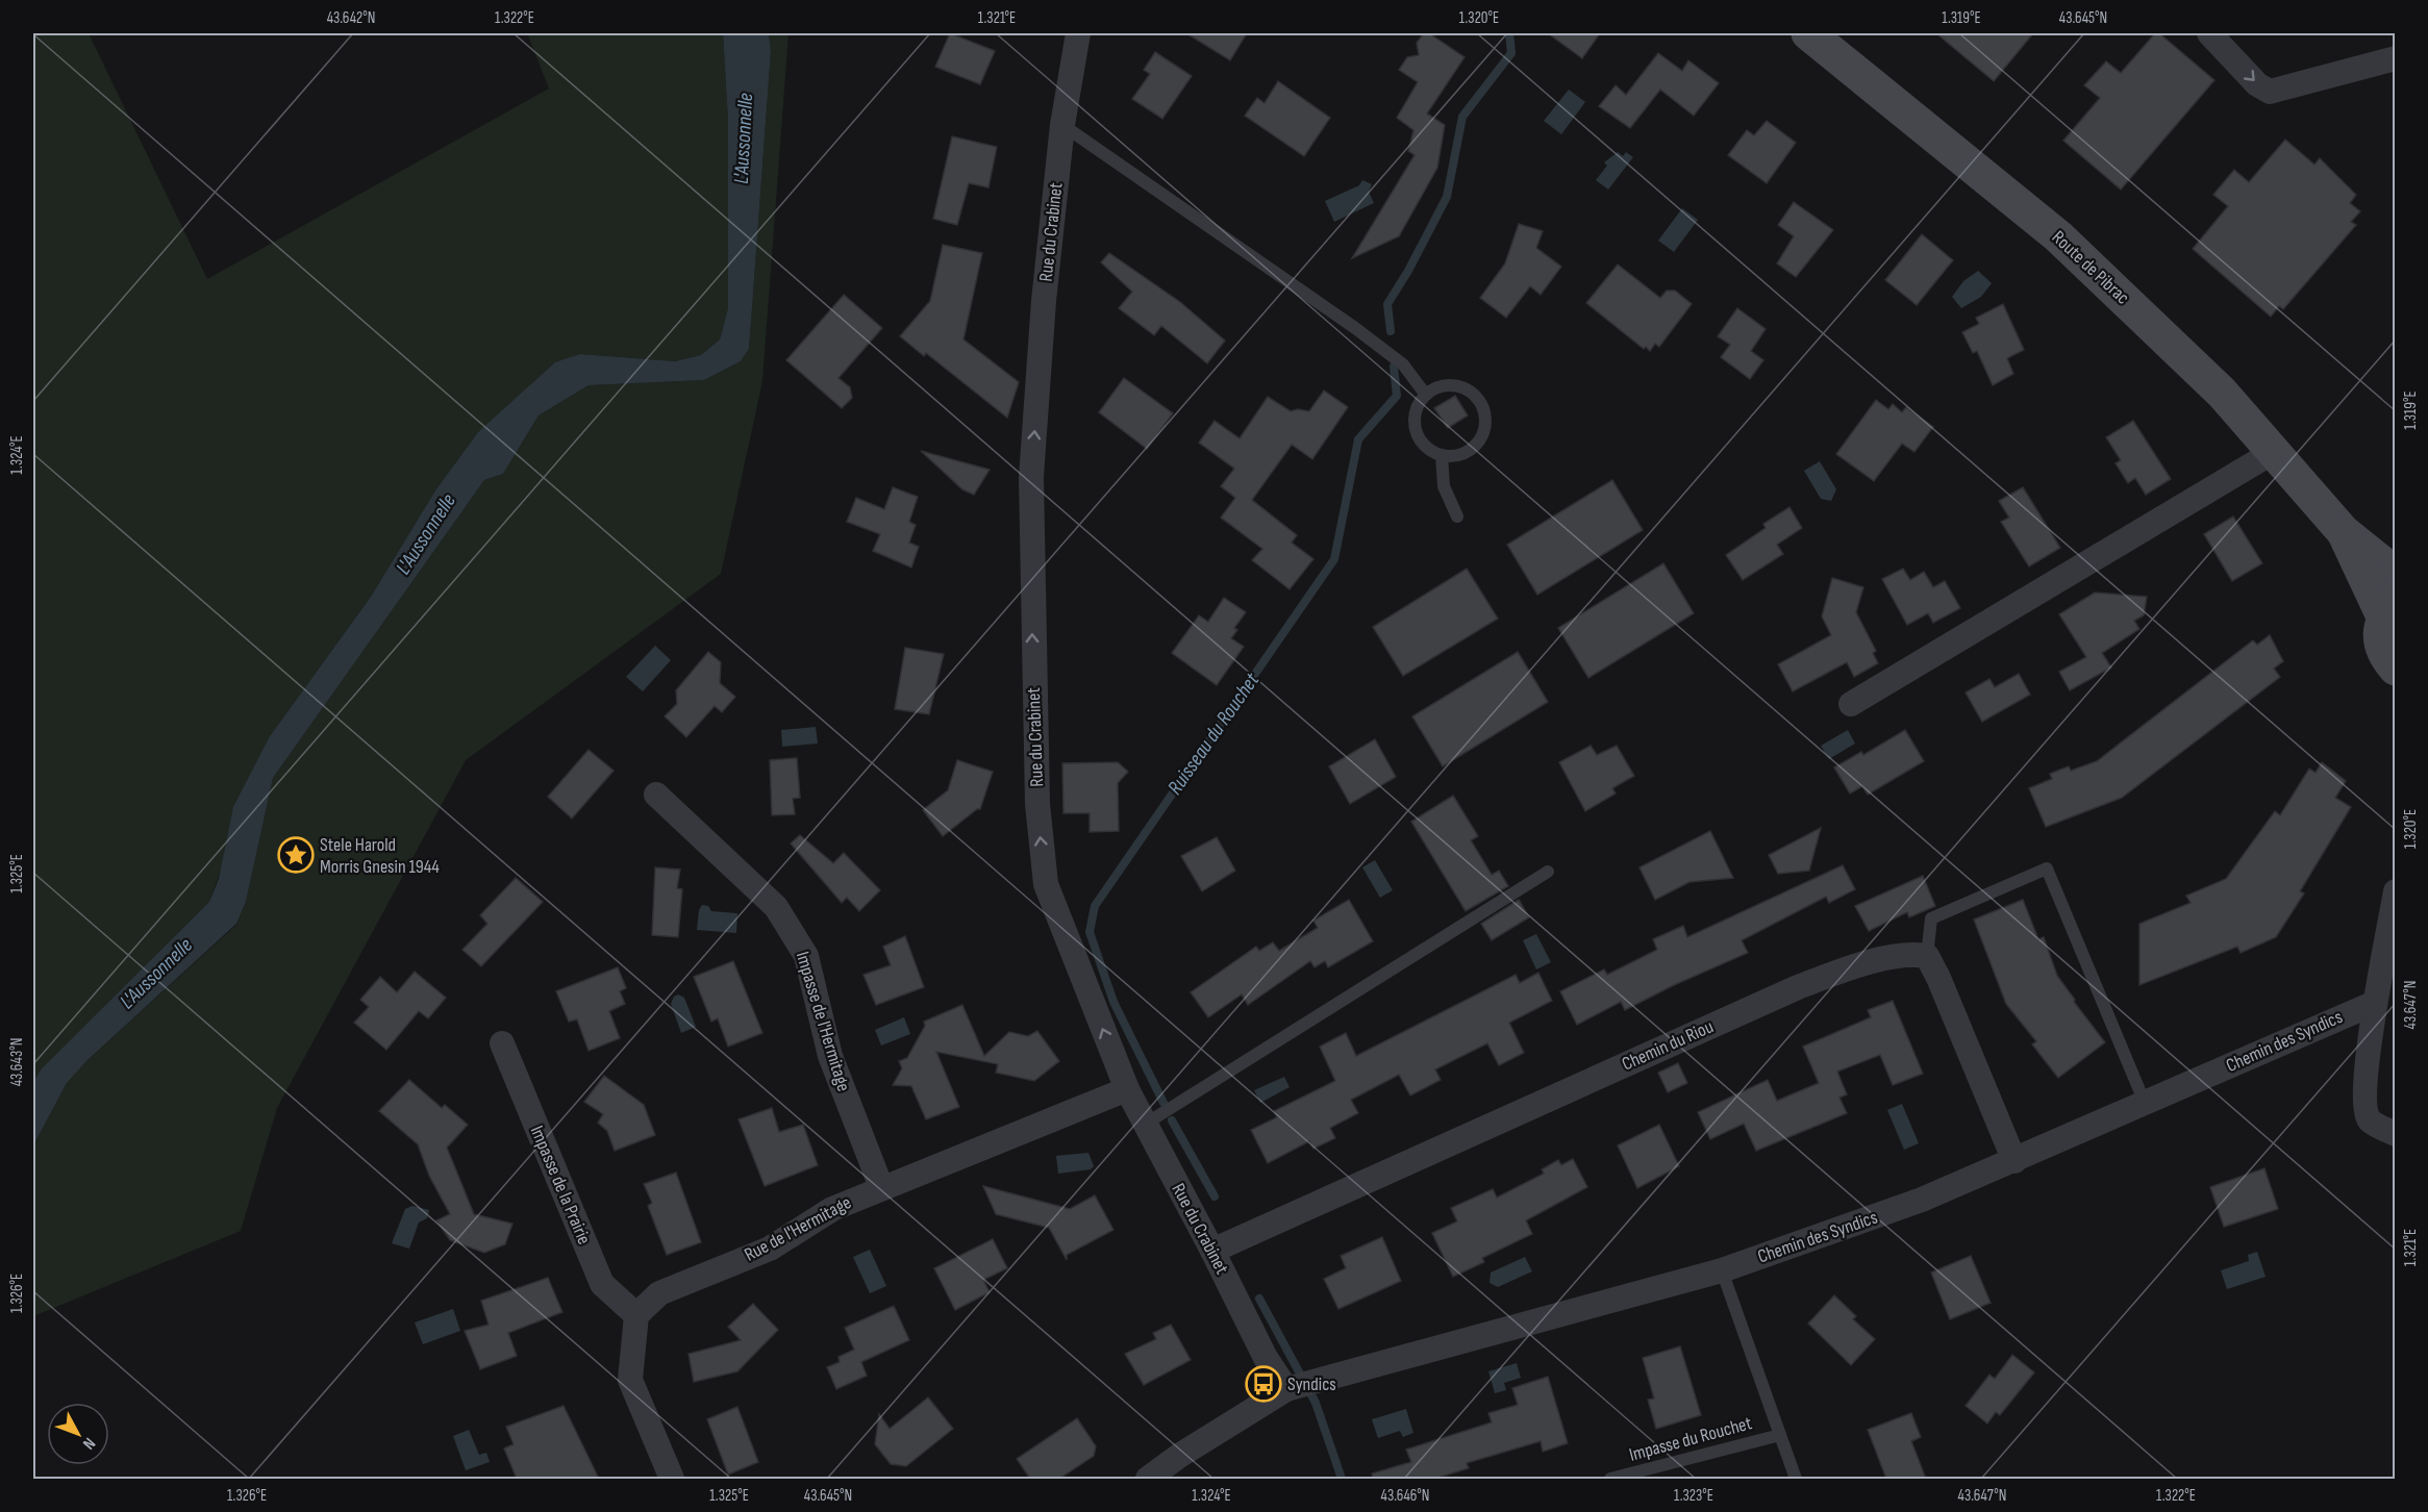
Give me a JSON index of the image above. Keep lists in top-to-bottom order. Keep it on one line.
{"streets":{"main road":["Route de Pibrac"],"street":["Rue du Crabinet","Impasse de l'Hermitage","Chemin des Syndics","Chemin du Riou","Impasse de la Prairie","Rue de l'Hermitage"],"lane":["Impasse du Rouchet"]},"crossings":[["Rue du Crabinet","Chemin des Syndics"],["Rue du Crabinet","Chemin du Riou"],["Rue du Crabinet","Rue de l'Hermitage"],["Impasse de l'Hermitage","Rue de l'Hermitage"],["Chemin des Syndics","Impasse du Rouchet"],["Impasse de la Prairie","Rue de l'Hermitage"]],"one_way":["Rue du Crabinet"],"water":["L'Aussonnelle","Ruisseau du Rouchet"],"places":{"place":["Stele Harold Morris Gnesin 1944"],"bus stop":["Syndics"]},"north":"bottom right","coordinates":["43.642°N","1.322°E","1.321°E","1.320°E","1.319°E","43.645°N","1.324°E","1.325°E","43.647°N","43.643°N","1.326°E","43.646°N","1.323°E"]}
